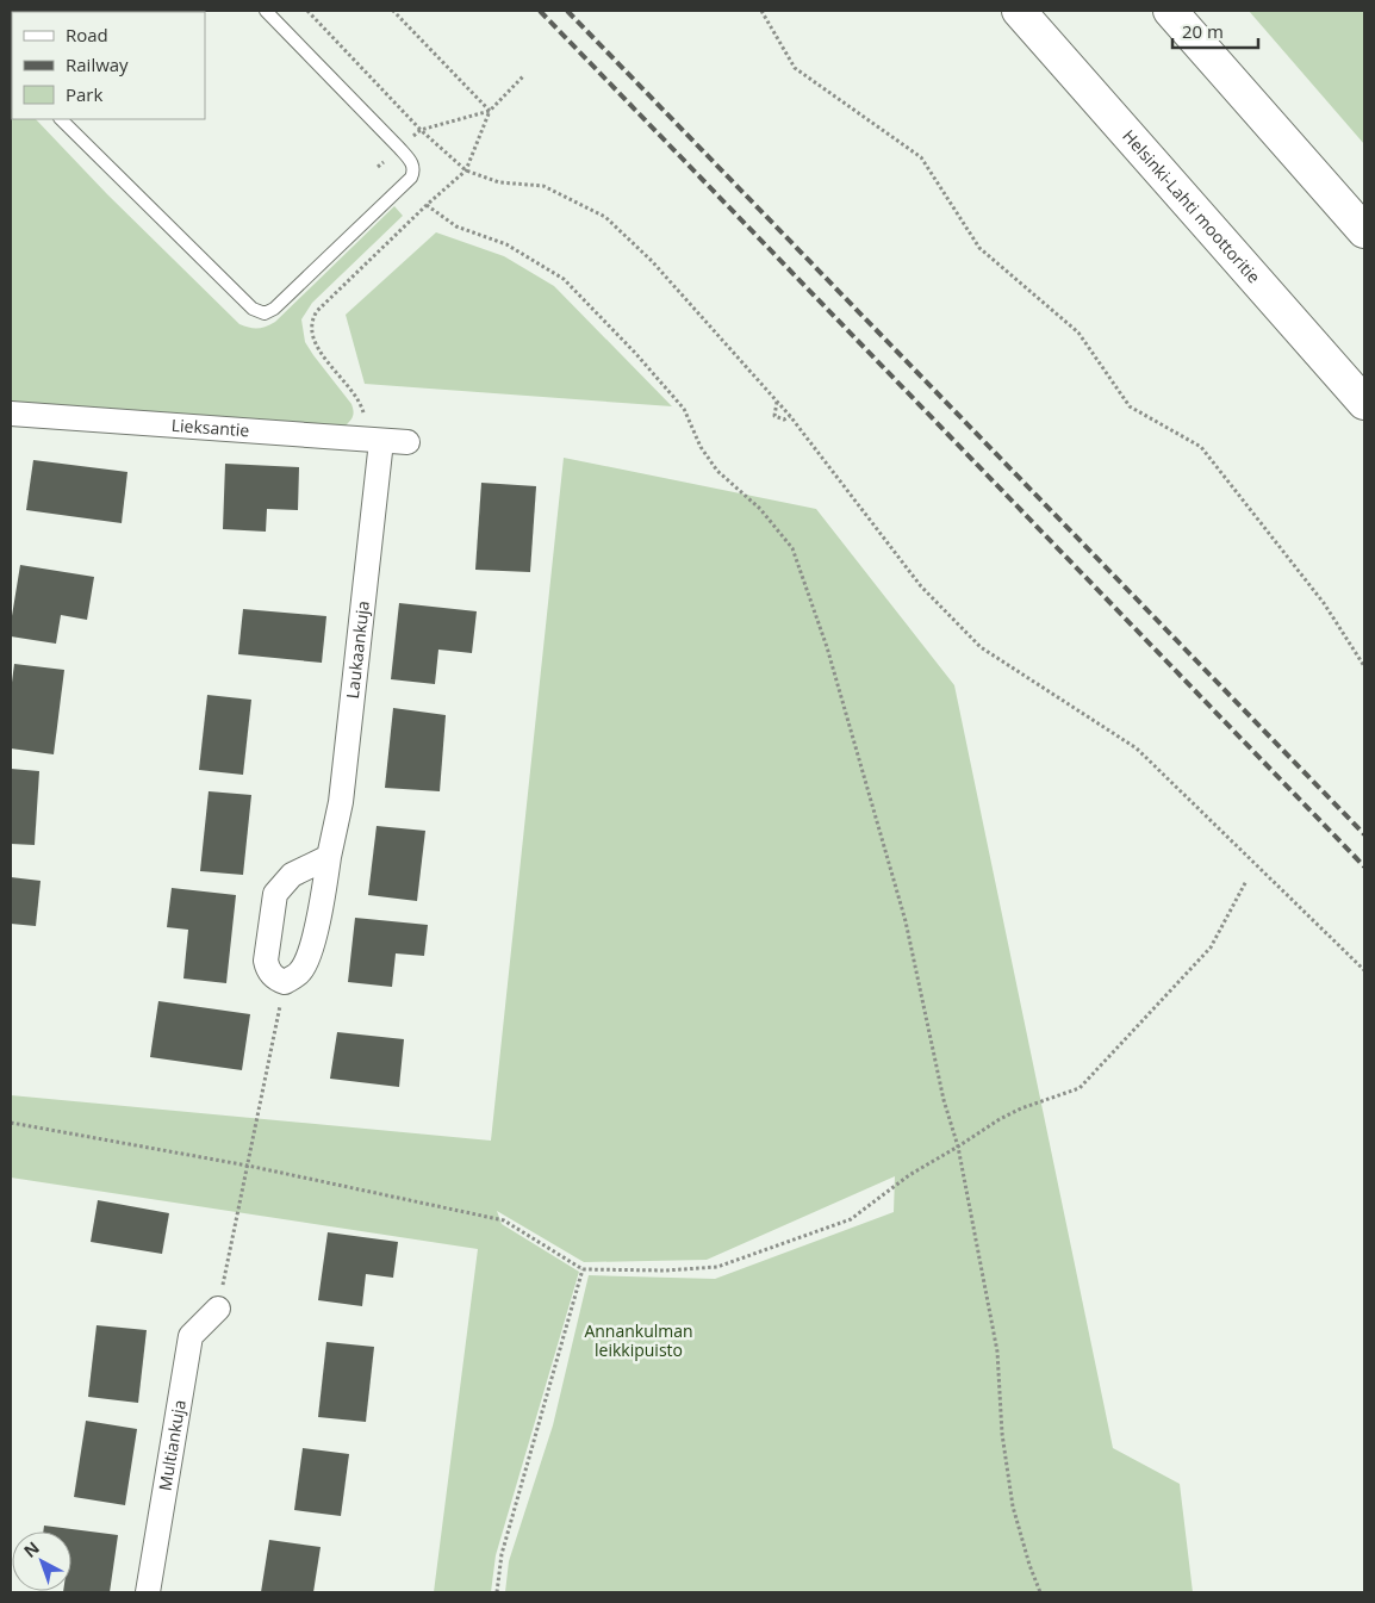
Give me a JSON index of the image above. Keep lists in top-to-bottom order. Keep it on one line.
{"streets":{"highway":["Helsinki-Lahti moottoritie"],"street":["Lieksantie","Laukaankuja","Multiankuja"]},"crossings":[["Lieksantie","Laukaankuja"]],"parks":["Annankulman leikkipuisto"],"legend":["Road","Railway","Park"],"scale_bar":"20 m","north":"top left"}
